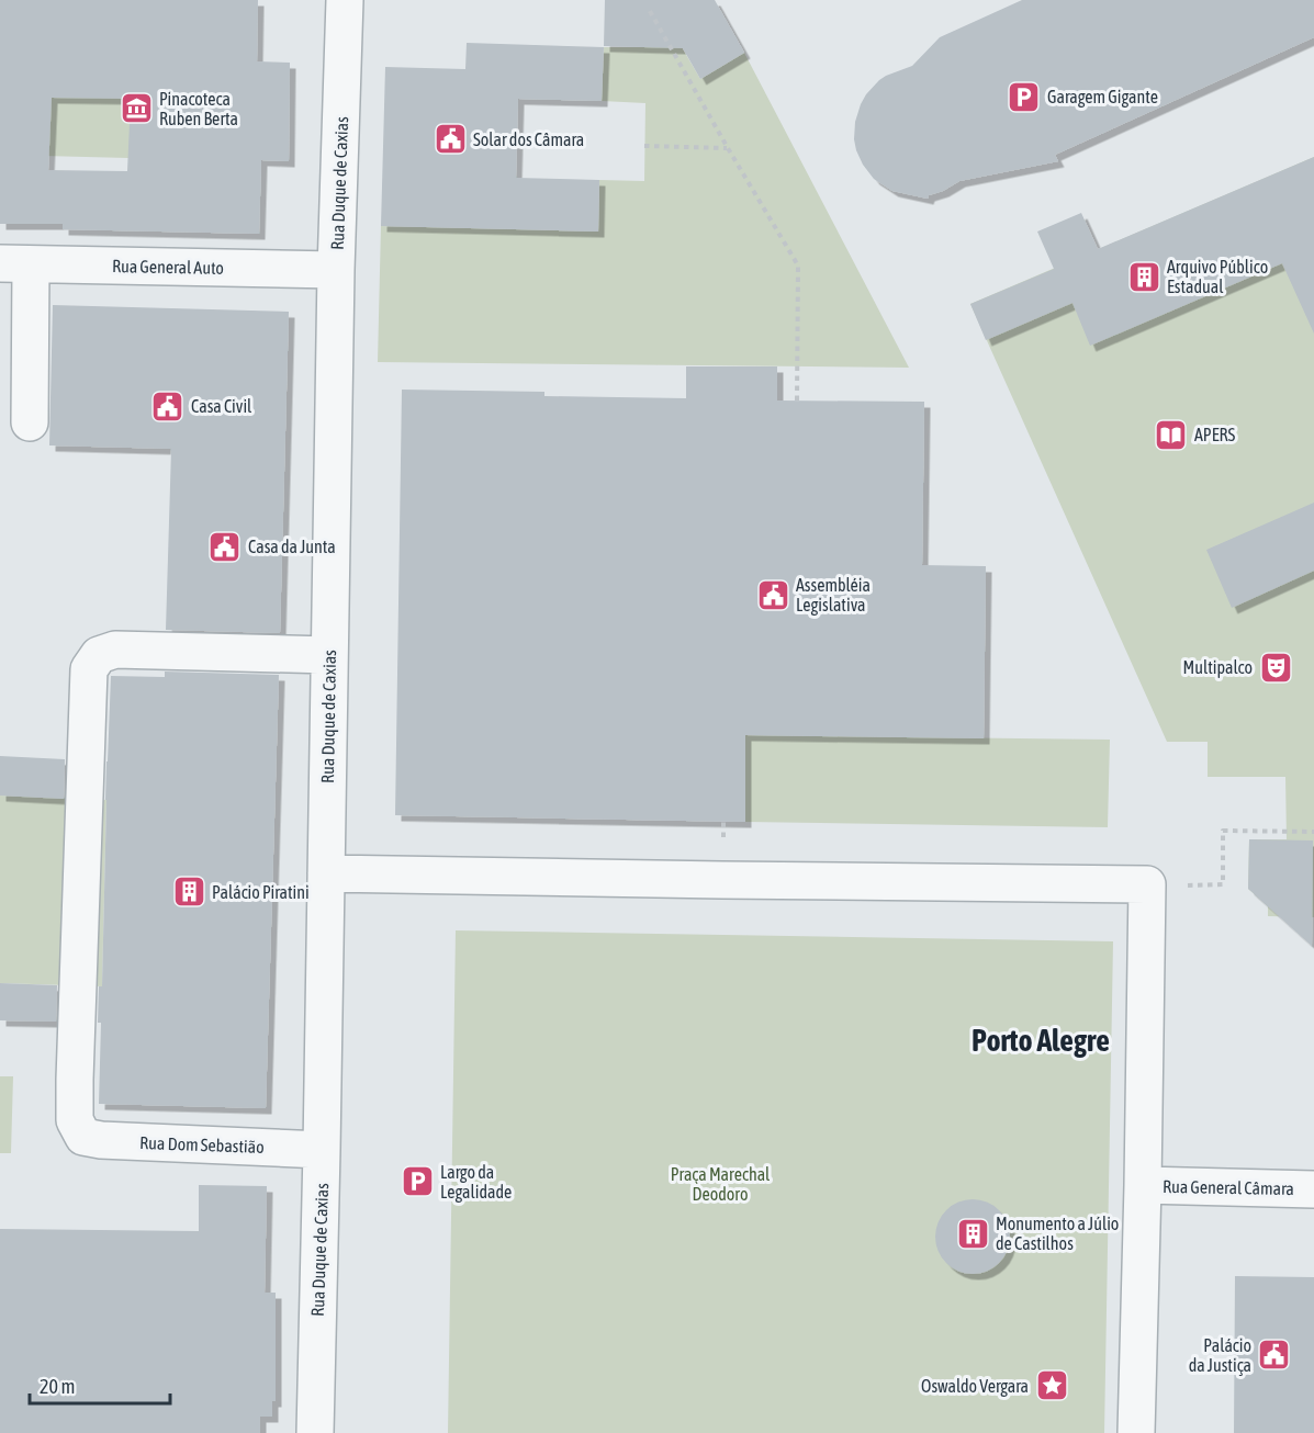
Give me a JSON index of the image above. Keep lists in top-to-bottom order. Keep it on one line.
{"streets":{"street":["Rua Duque de Caxias","Rua General Auto","Rua Dom Sebastião","Rua General Câmara"]},"crossings":[["Rua Duque de Caxias","Rua General Auto"],["Rua Duque de Caxias","Rua Dom Sebastião"]],"districts":["Porto Alegre"],"parks":["Praça Marechal Deodoro"],"places":{"parking":["Garagem Gigante","Largo da Legalidade"],"museum":["Pinacoteca Ruben Berta"],"public building":["Solar dos Câmara","Casa Civil","Casa da Junta","Assembléia Legislativa","Palácio da Justiça"],"building":["Arquivo Público Estadual","Palácio Piratini","Monumento a Júlio de Castilhos"],"library":["APERS"],"theatre":["Multipalco"],"place":["Oswaldo Vergara"]},"scale_bar":"20 m"}
